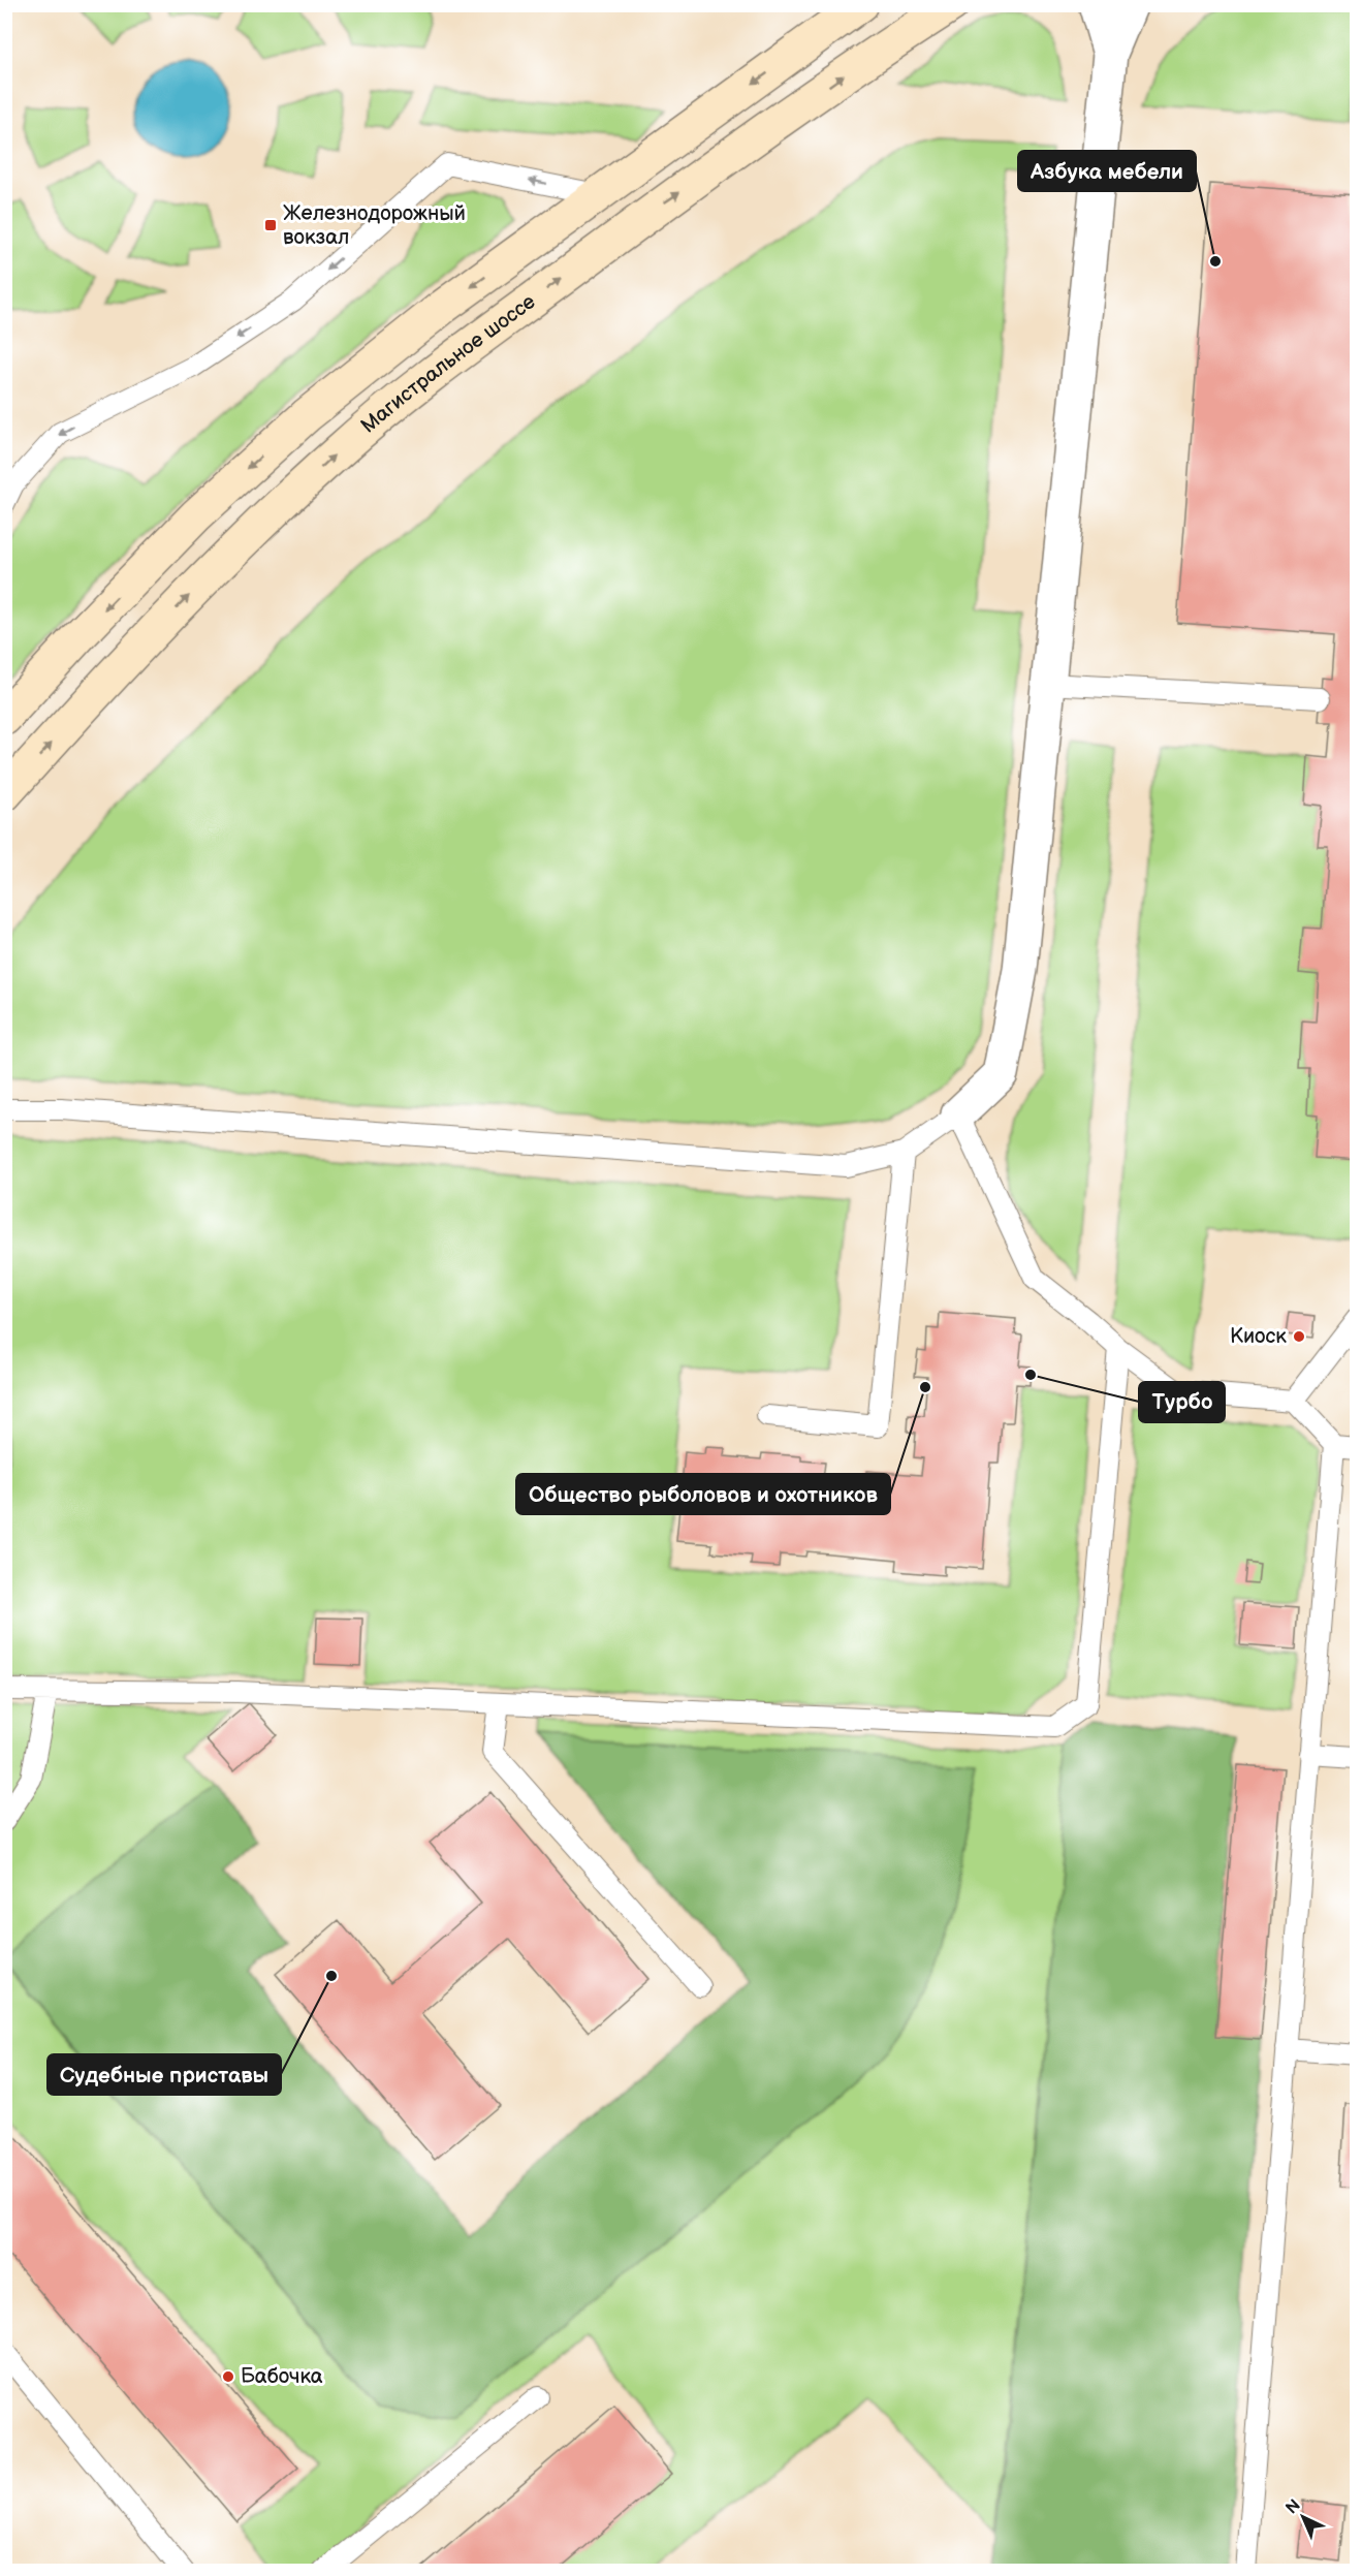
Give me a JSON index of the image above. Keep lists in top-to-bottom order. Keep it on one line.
{"streets":{"main road":["Магистральное шоссе"]},"places":{"transit":["Железнодорожный вокзал"],"other":["Азбука мебели","Киоск","Турбо","Общество рыболовов и охотников","Судебные приставы","Бабочка"]},"north":"top left"}
